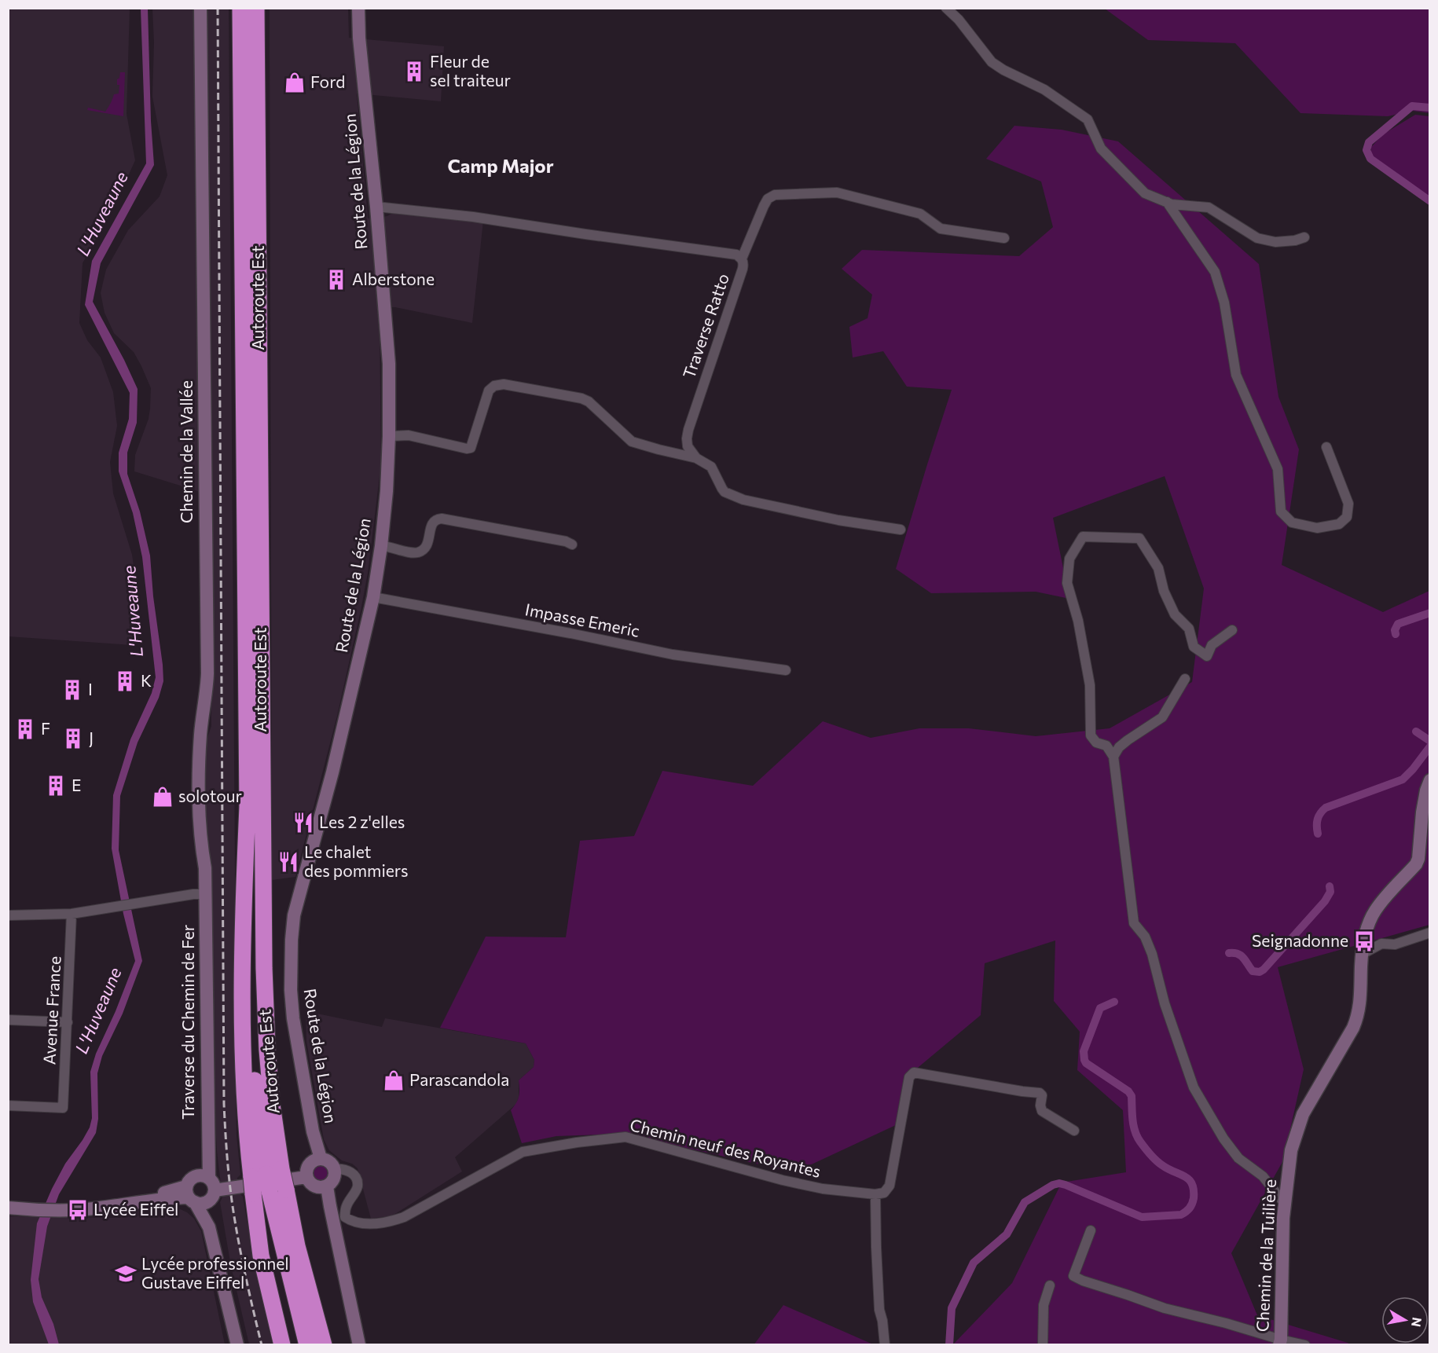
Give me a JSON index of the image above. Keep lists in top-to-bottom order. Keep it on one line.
{"streets":{"highway":["Autoroute Est"],"street":["Route de la Légion","Traverse Ratto","Chemin de la Vallée","Impasse Emeric","Avenue France","Traverse du Chemin de Fer","Chemin neuf des Royantes","Chemin de la Tuilière"]},"crossings":[["Route de la Légion","Traverse Ratto"],["Route de la Légion","Impasse Emeric"],["Route de la Légion","Chemin neuf des Royantes"],["Chemin de la Vallée","Traverse du Chemin de Fer"]],"districts":["Camp Major"],"water":["L'Huveaune"],"places":{"building":["Fleur de sel traiteur","Alberstone","K","I","F","J","E"],"shop":["Ford","solotour","Parascandola"],"restaurant":["Les 2 z'elles","Le chalet des pommiers"],"bus stop":["Seignadonne","Lycée Eiffel"],"school or university":["Lycée professionnel Gustave Eiffel"]},"north":"right"}
